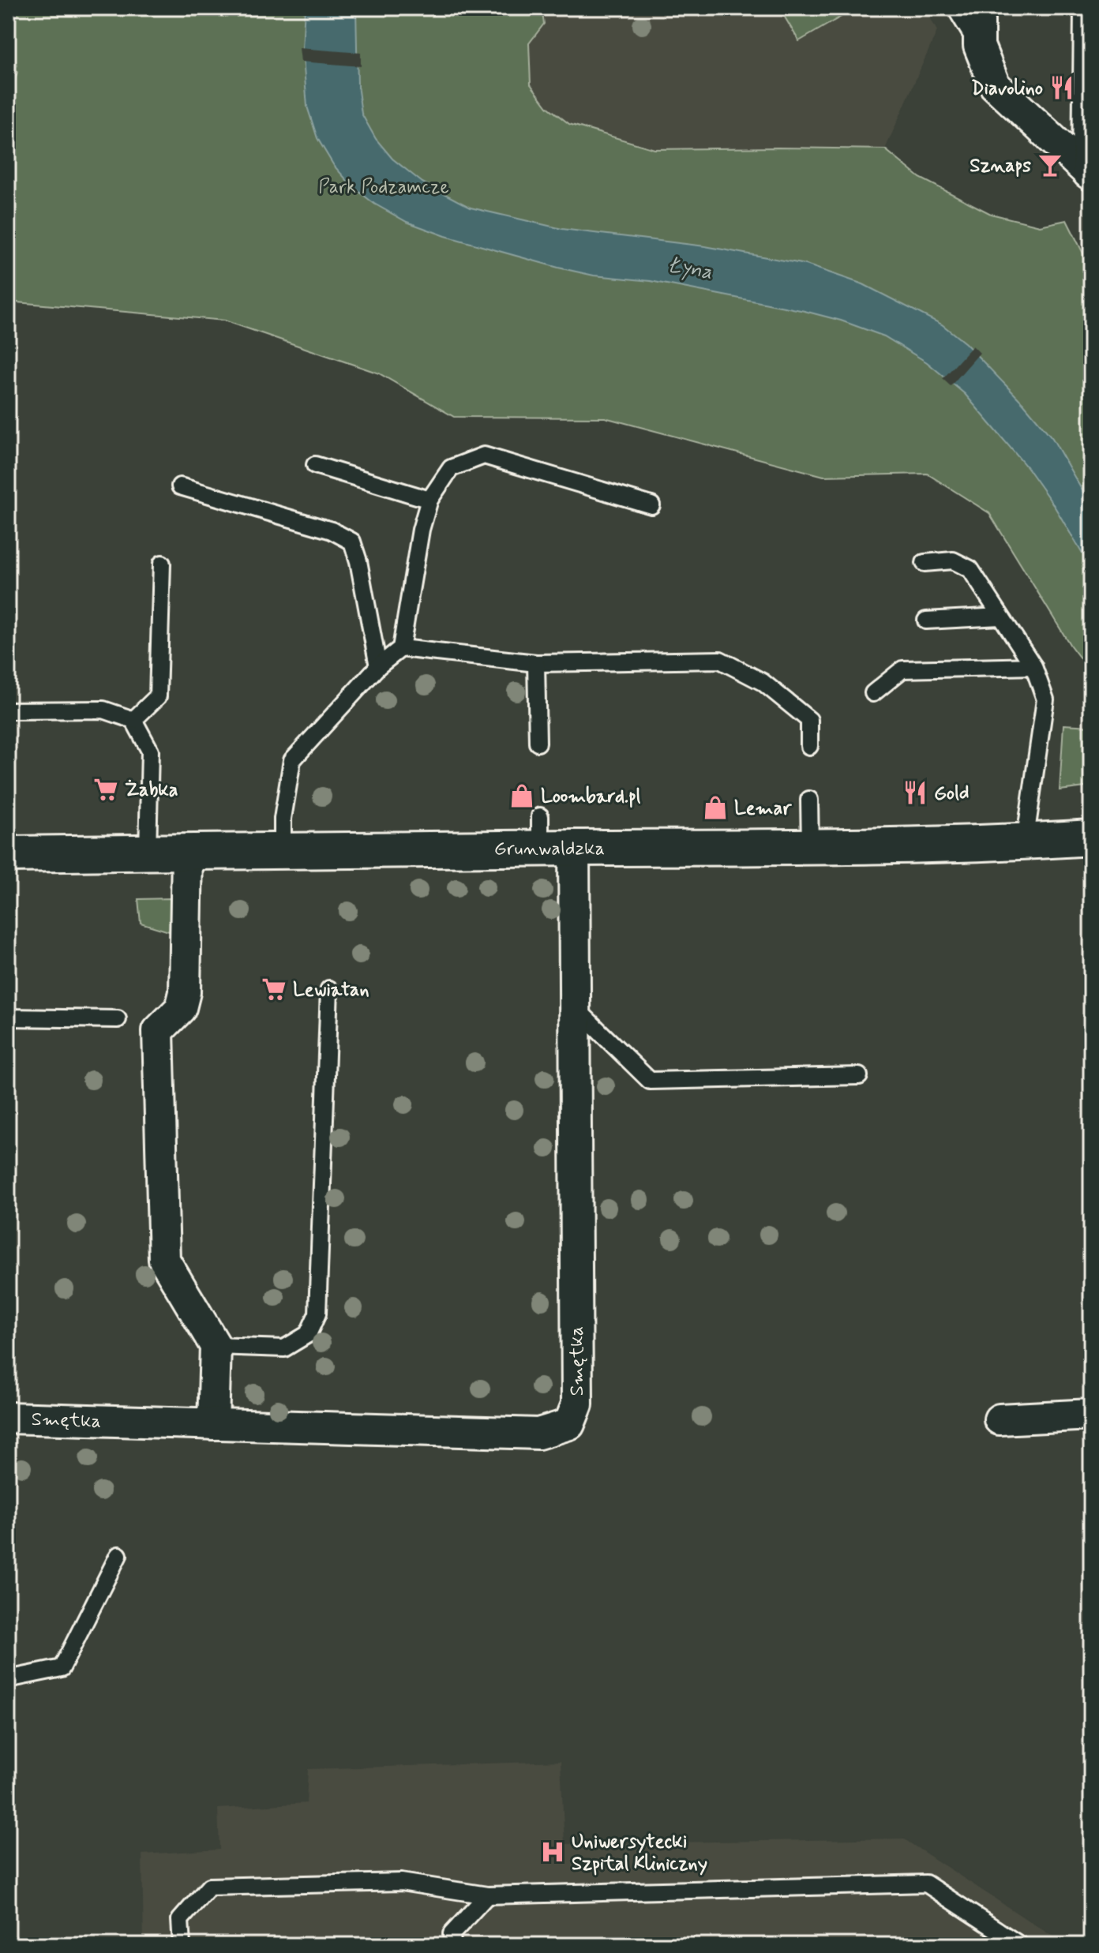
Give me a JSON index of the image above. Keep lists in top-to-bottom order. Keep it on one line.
{"streets":{"street":["Grunwaldzka","Smętka"]},"crossings":[["Grunwaldzka","Smętka"]],"water":["Łyna"],"parks":["Park Podzamcze"],"places":{"restaurant":["Diavolino","Gold"],"bar":["Sznaps"],"supermarket":["Żabka","Lewiatan"],"shop":["Loombard.pl","Lemar"],"hospital":["Uniwersytecki Szpital Kliniczny"]}}
